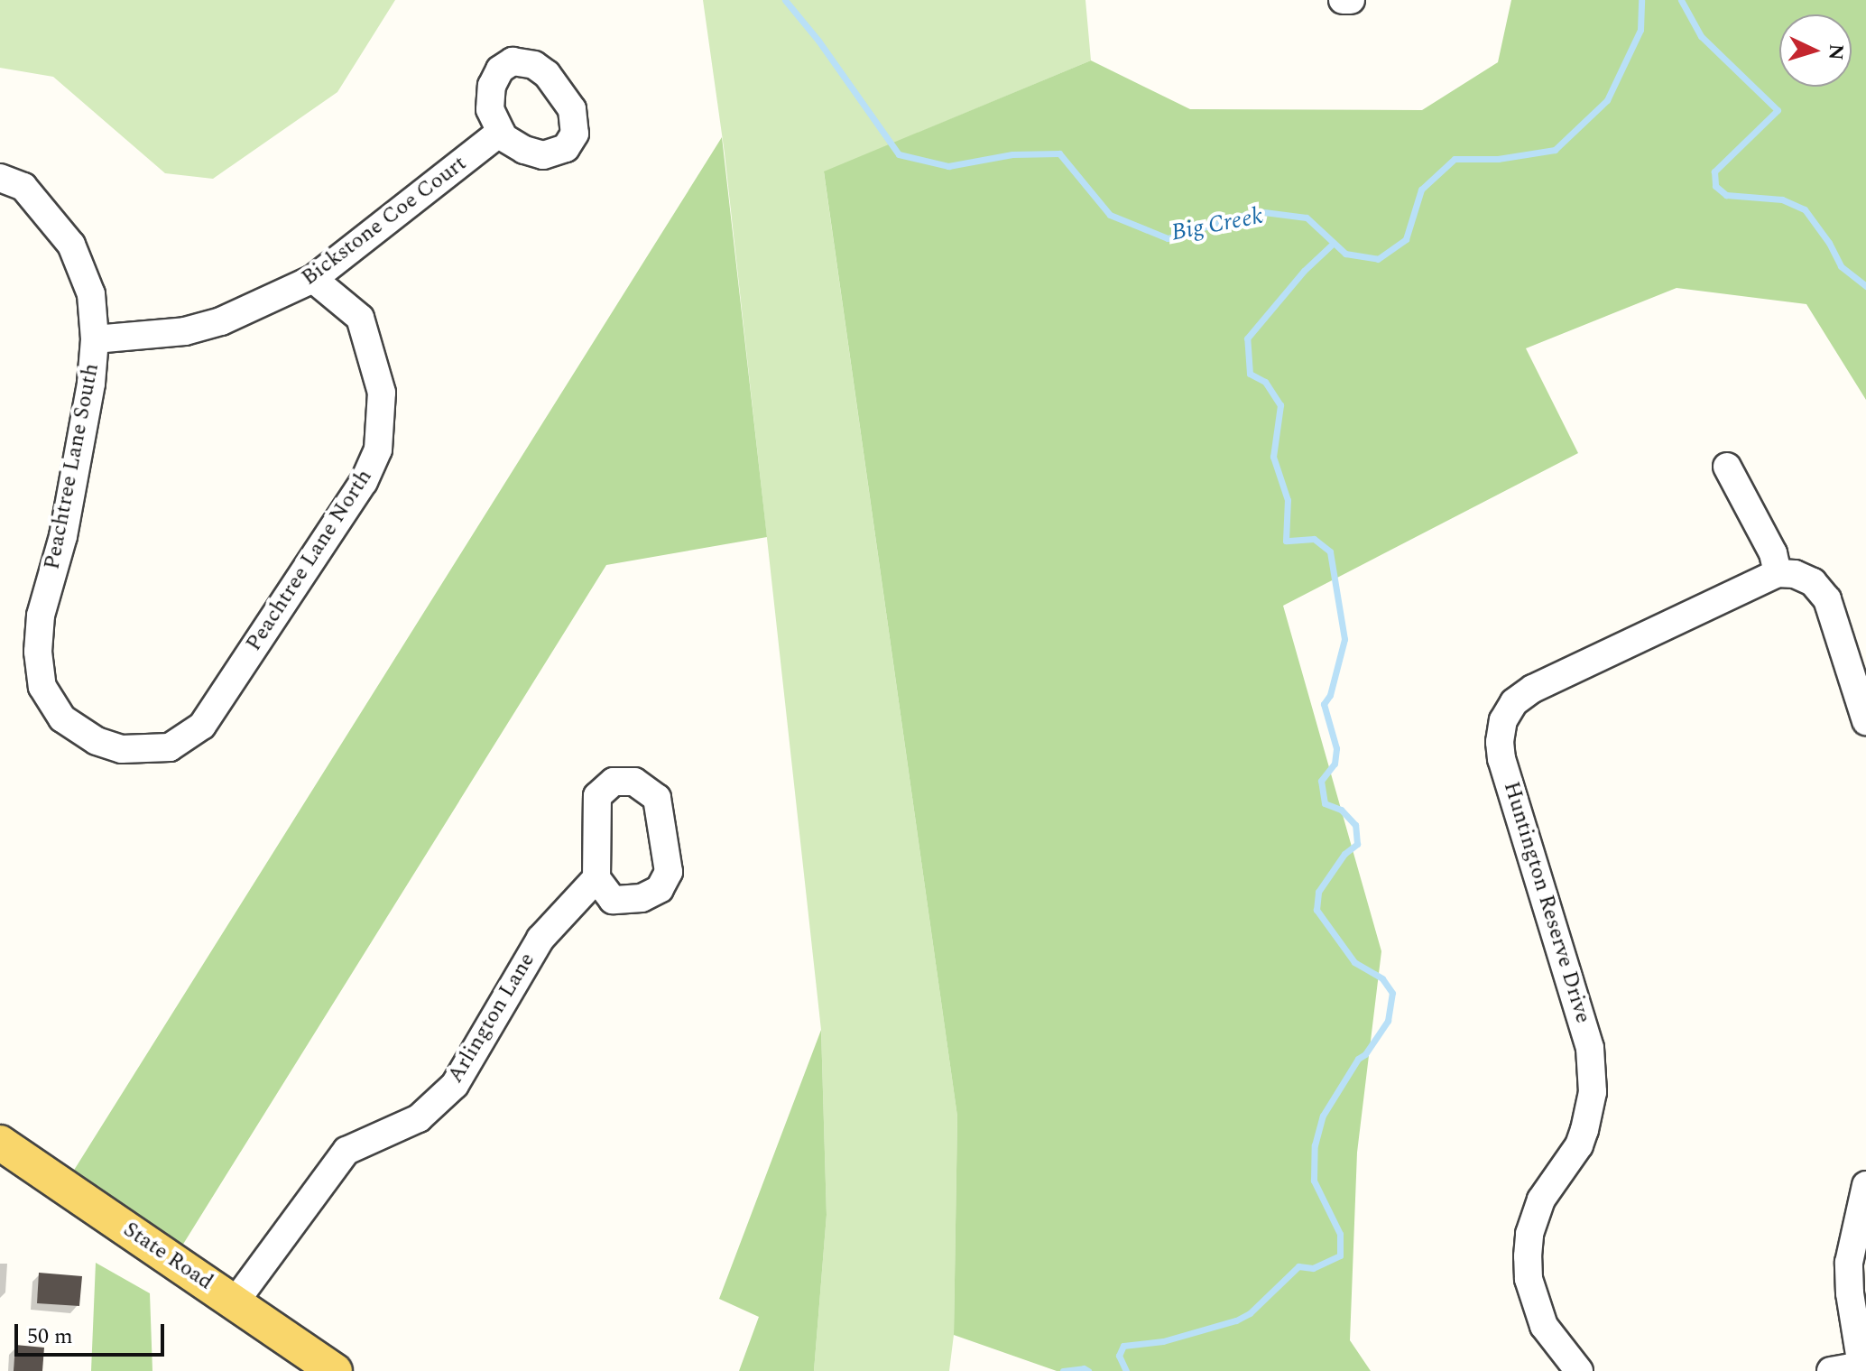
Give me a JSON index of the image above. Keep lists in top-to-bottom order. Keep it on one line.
{"streets":{"main road":["State Road"],"street":["Bickstone Coe Court","Peachtree Lane South","Peachtree Lane North","Huntington Reserve Drive","Arlington Lane"]},"crossings":[["Bickstone Coe Court","Peachtree Lane South"],["Bickstone Coe Court","Peachtree Lane North"],["Peachtree Lane South","Peachtree Lane North"],["Arlington Lane","State Road"]],"water":["Big Creek"],"scale_bar":"50 m","north":"right"}
